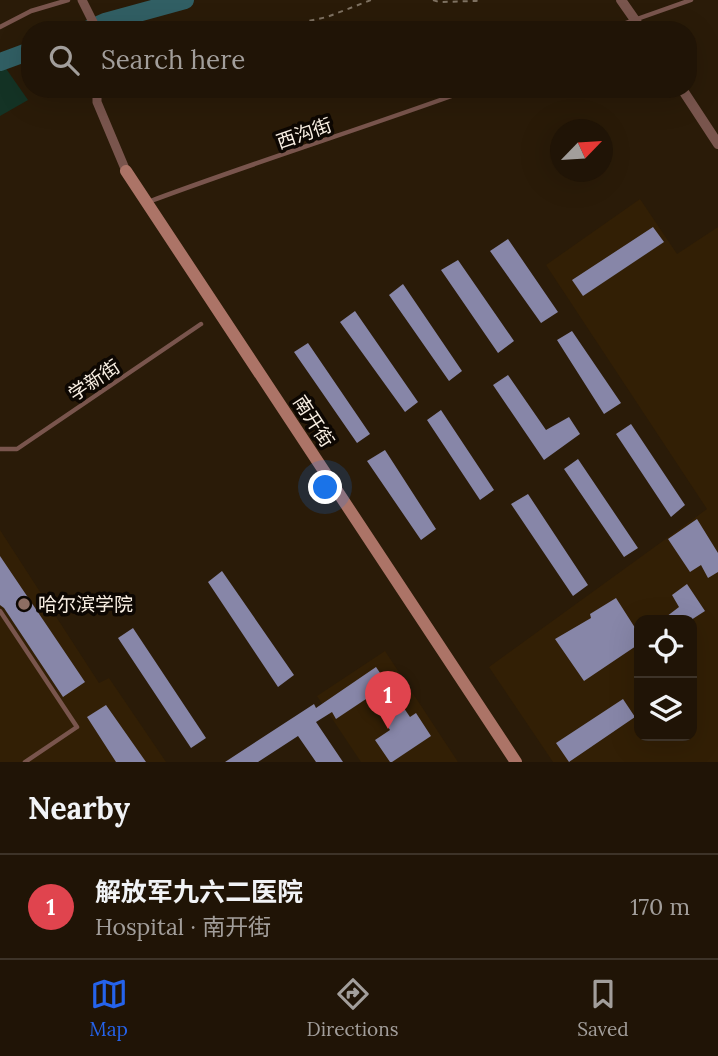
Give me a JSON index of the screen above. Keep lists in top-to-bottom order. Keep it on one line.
{"streets":{"main road":["南开街"],"lane":["西沟街","学新街"]},"crossings":[["西沟街","南开街"]],"places":["哈尔滨学院"],"north":"top right","page":{"search":"Search here","pins":"1","heading":"Nearby","list":[{"mark":"1","name":"解放军九六二医院","note":"Hospital · 南开街","value":"170 m"}],"nav":["Map","Directions","Saved"]}}
